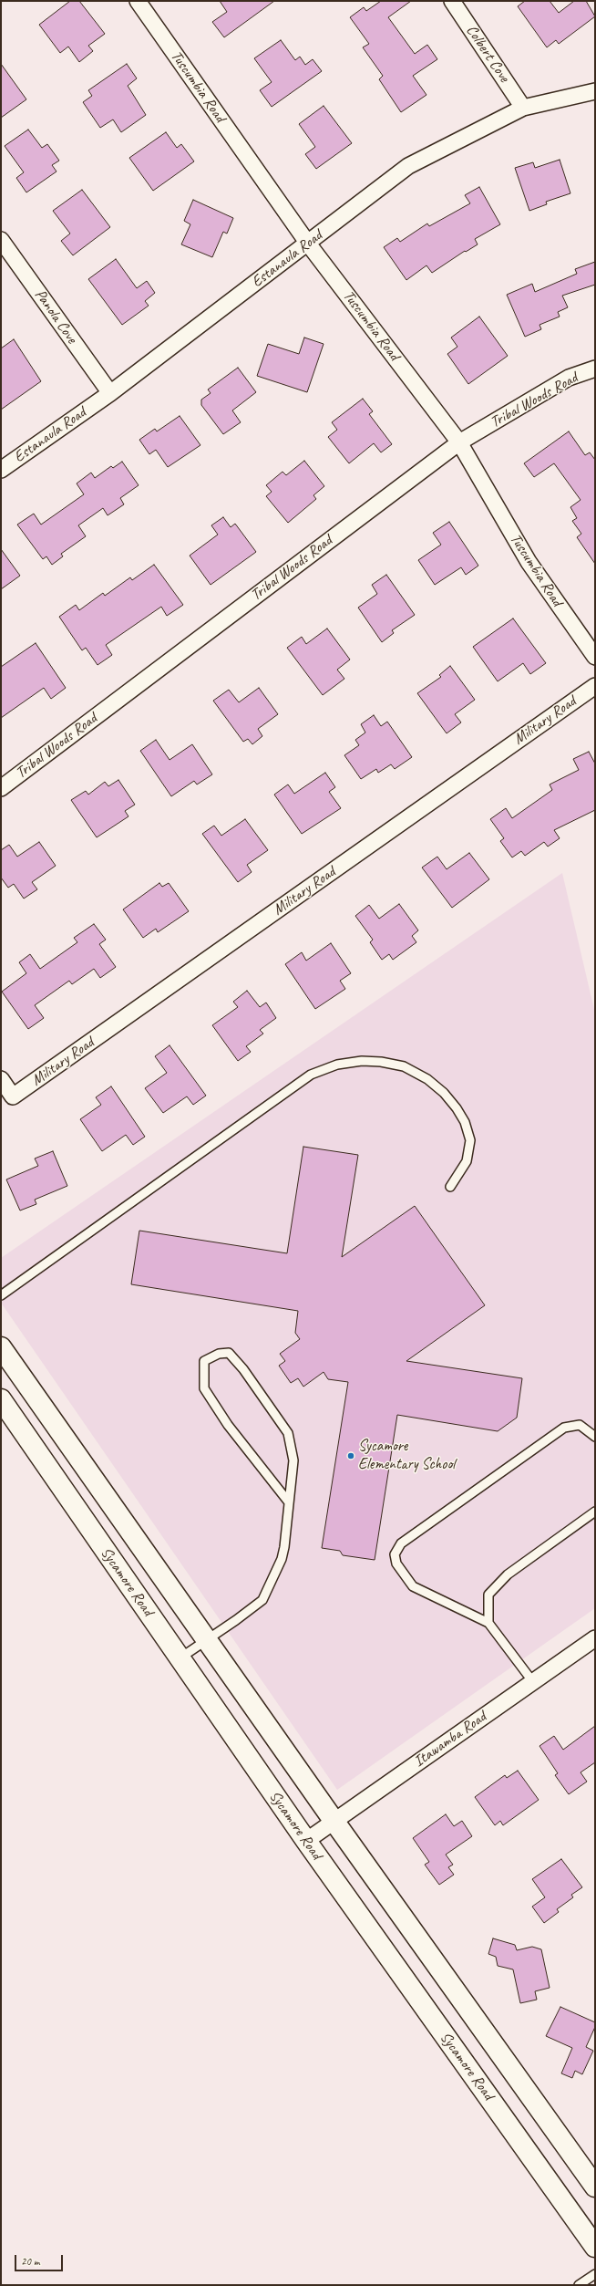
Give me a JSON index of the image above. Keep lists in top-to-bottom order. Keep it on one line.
{"streets":{"street":["Colbert Cove","Tuscumbia Road","Estanaula Road","Panola Cove","Tribal Woods Road","Military Road","Sycamore Road","Itawamba Road"]},"crossings":[["Colbert Cove","Estanaula Road"],["Tuscumbia Road","Estanaula Road"],["Tuscumbia Road","Tribal Woods Road"],["Estanaula Road","Panola Cove"],["Sycamore Road","Itawamba Road"]],"places":["Sycamore Elementary School"],"scale_bar":"20 m"}
